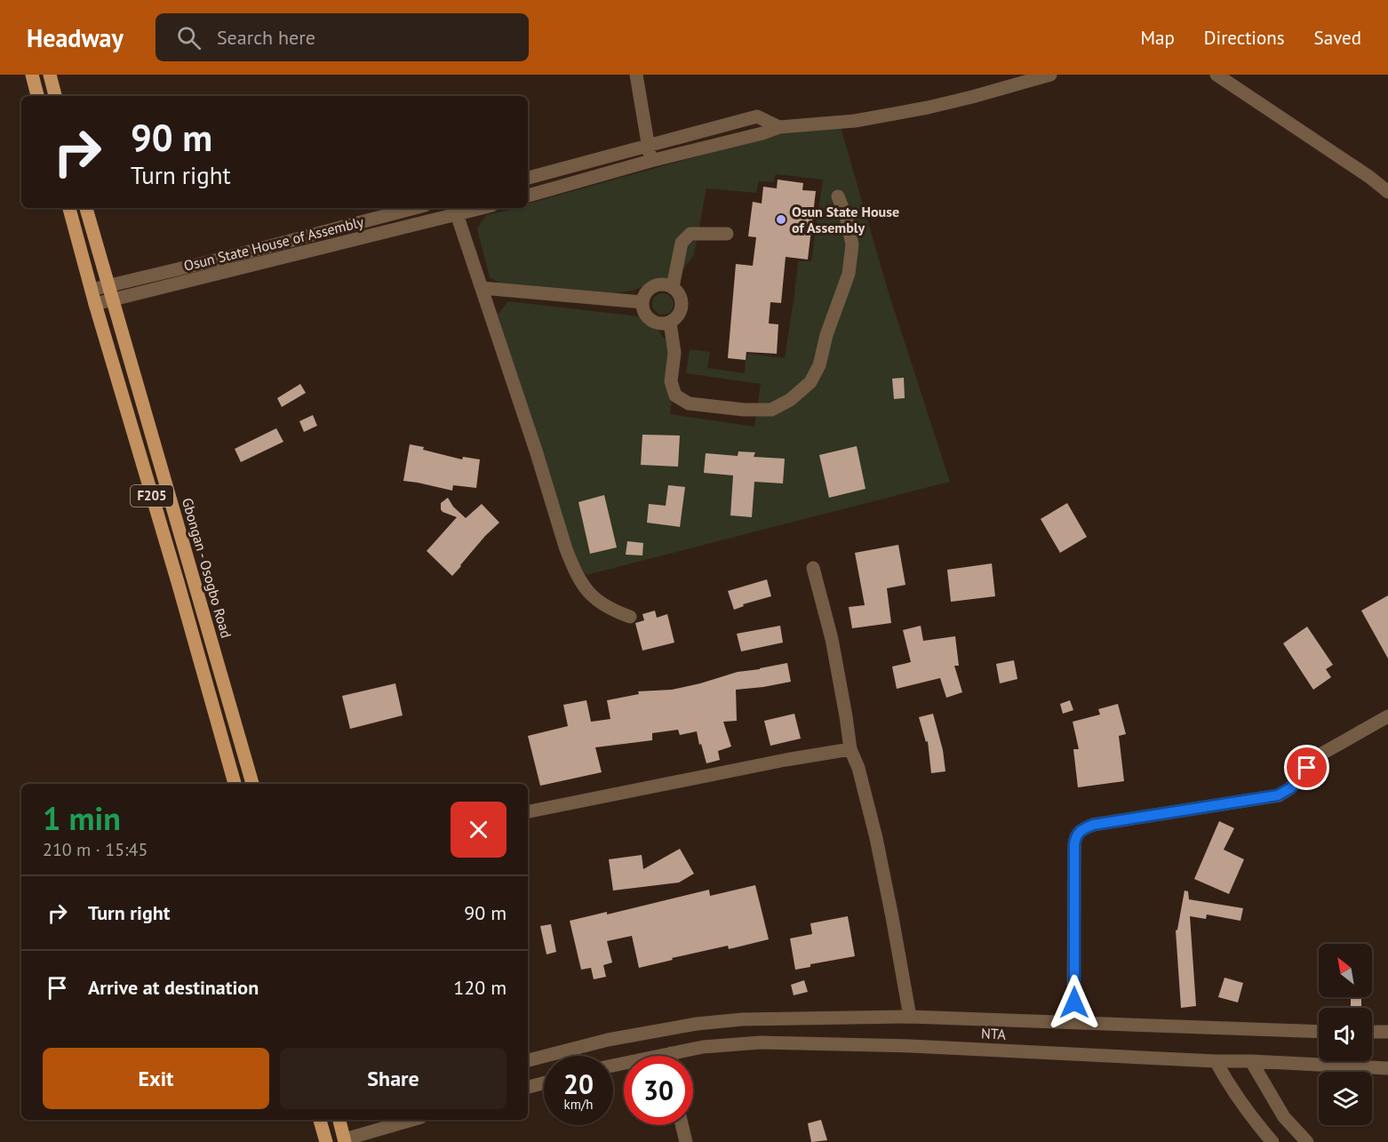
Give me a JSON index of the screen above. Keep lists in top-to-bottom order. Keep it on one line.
{"streets":{"main road":["F205","Gbongan - Osogbo Road"],"street":["Osun State House of Assembly","NTA"]},"crossings":[["Osun State House of Assembly","F205"],["Osun State House of Assembly","Gbongan - Osogbo Road"]],"places":["Osun State House of Assembly"],"north":"top left","page":{"header":"Headway","search":"Search here","nav":["Map","Directions","Saved"],"turn":["90 m","Turn right"],"heading":["1 min","210 m · 15:45"],"list":[{"name":"Turn right","value":"90 m"},{"name":"Arrive at destination","value":"120 m"}],"buttons":["Exit","Share"],"speed":"20 km/h","limit":"30"}}
